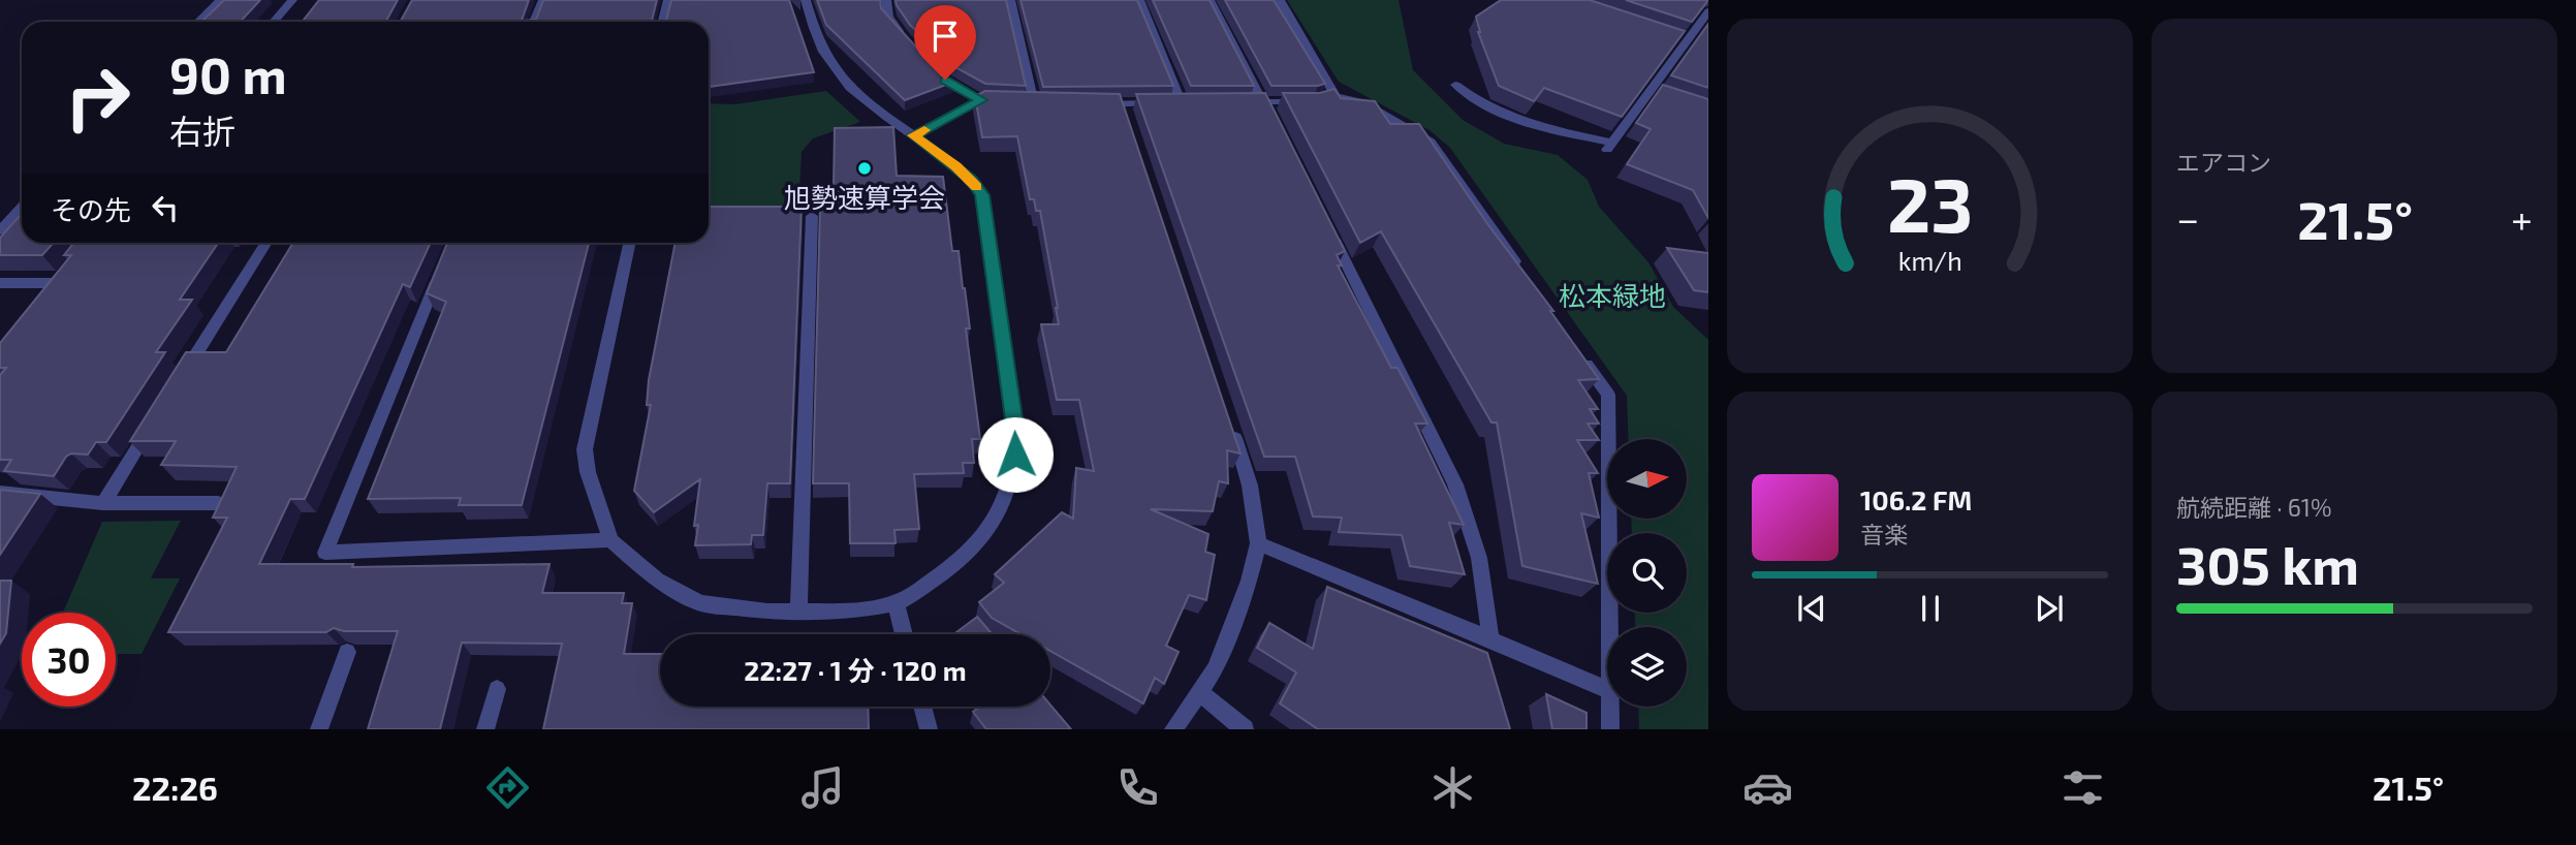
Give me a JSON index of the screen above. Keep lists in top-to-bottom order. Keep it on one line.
{"parks":["松本緑地"],"places":["旭勢速算学会"],"north":"right","page":{"tile":["エアコン",["航続距離 · 61%","305 km"]],"turn":["90 m","右折"],"then":"その先","heat":["−","21.5°","+"],"song":["106.2 FM","音楽"],"limit":"30","trip":"22:27 · 1 分 · 120 m","tabs":["22:26","21.5°"],"gauge":["23","km/h"]}}
